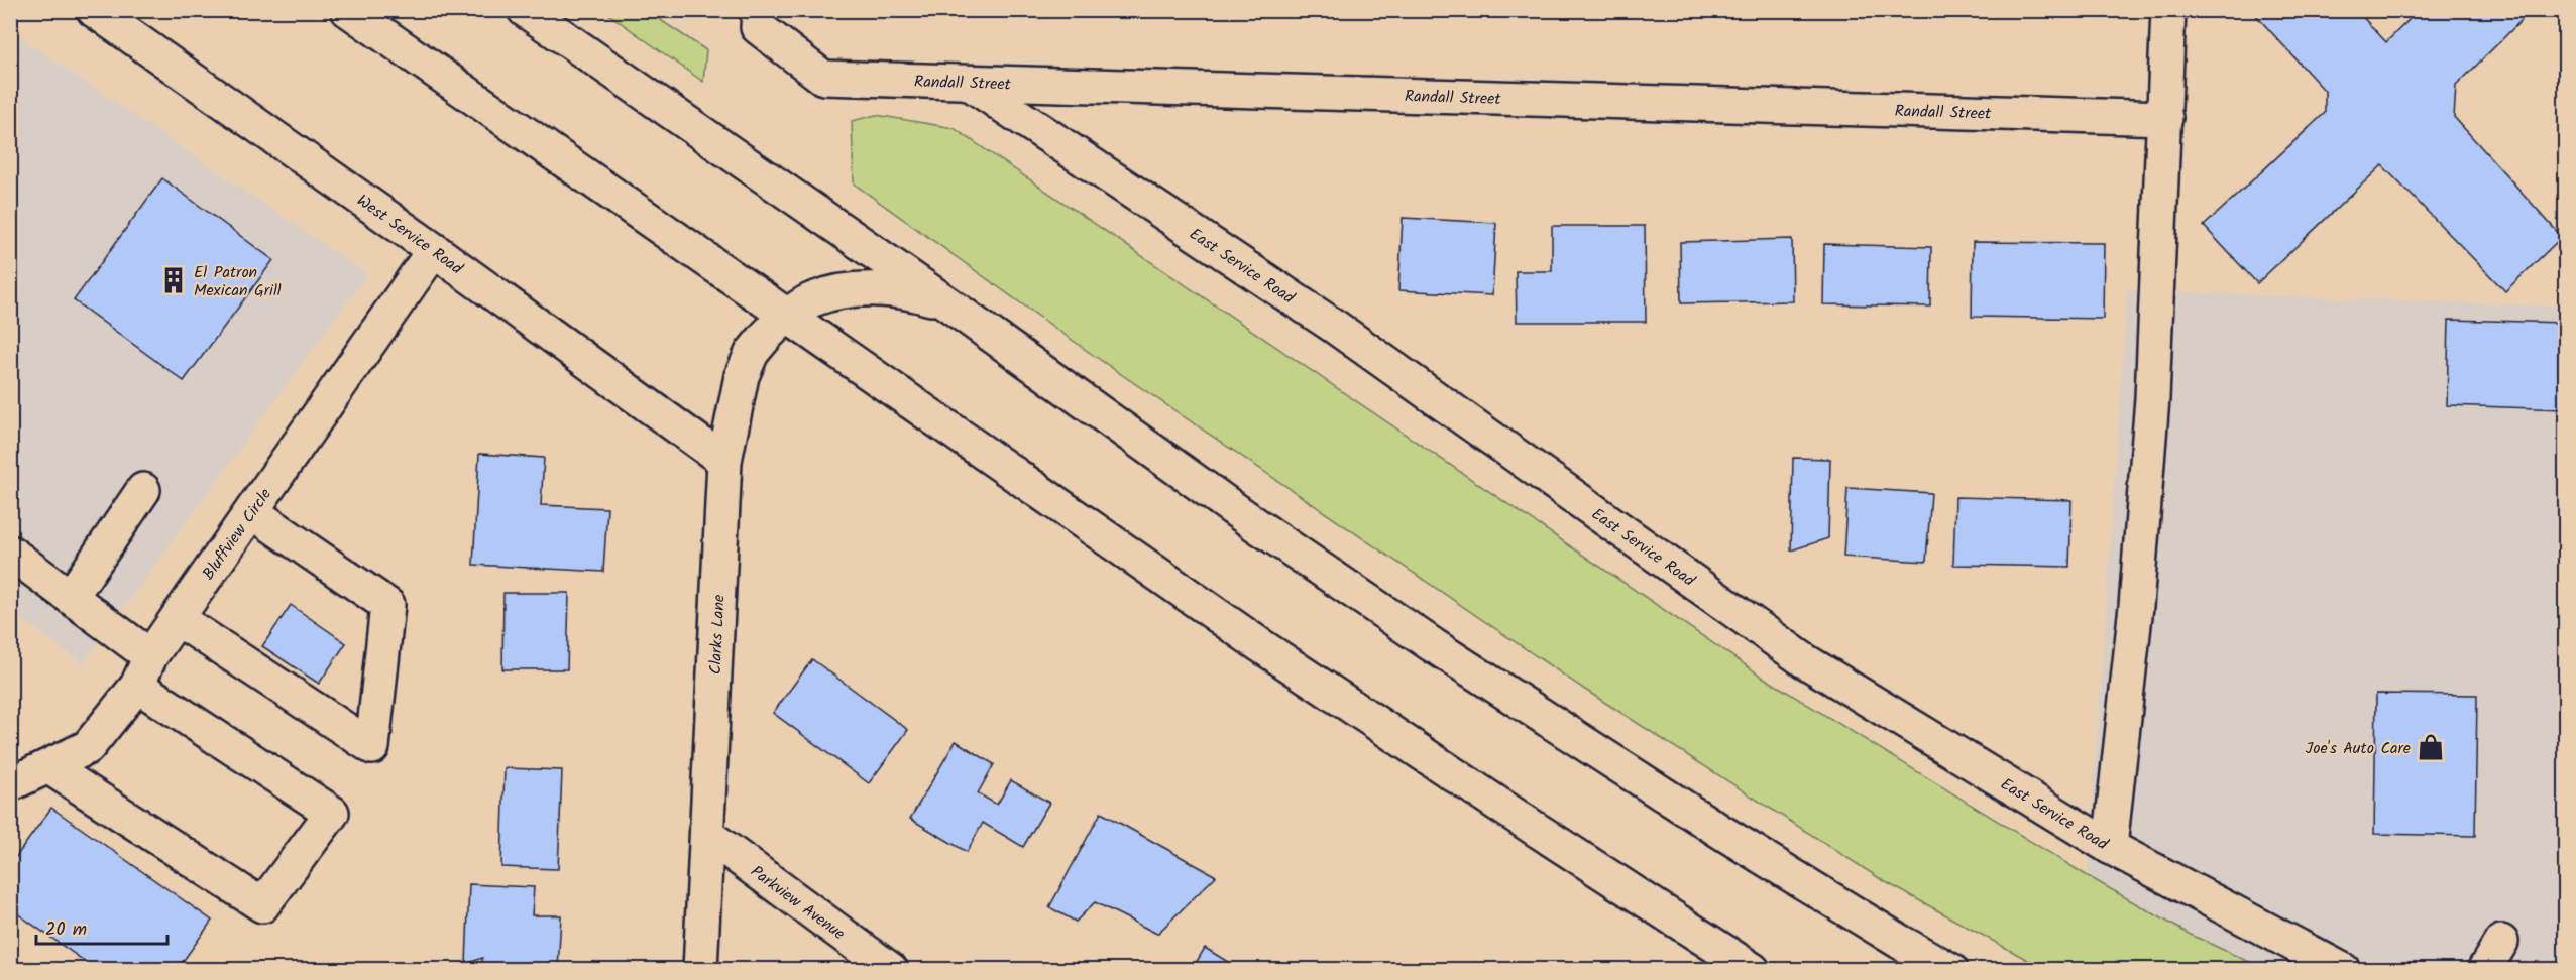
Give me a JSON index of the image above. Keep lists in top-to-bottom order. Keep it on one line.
{"streets":{"main road":["Randall Street","West Service Road","East Service Road","Bluffview Circle","Clarks Lane","Parkview Avenue"]},"crossings":[["Randall Street","East Service Road"],["West Service Road","Bluffview Circle"],["West Service Road","Clarks Lane"],["Clarks Lane","Parkview Avenue"]],"places":{"building":["El Patron Mexican Grill"],"shop":["Joe's Auto Care"]},"scale_bar":"20 m"}
